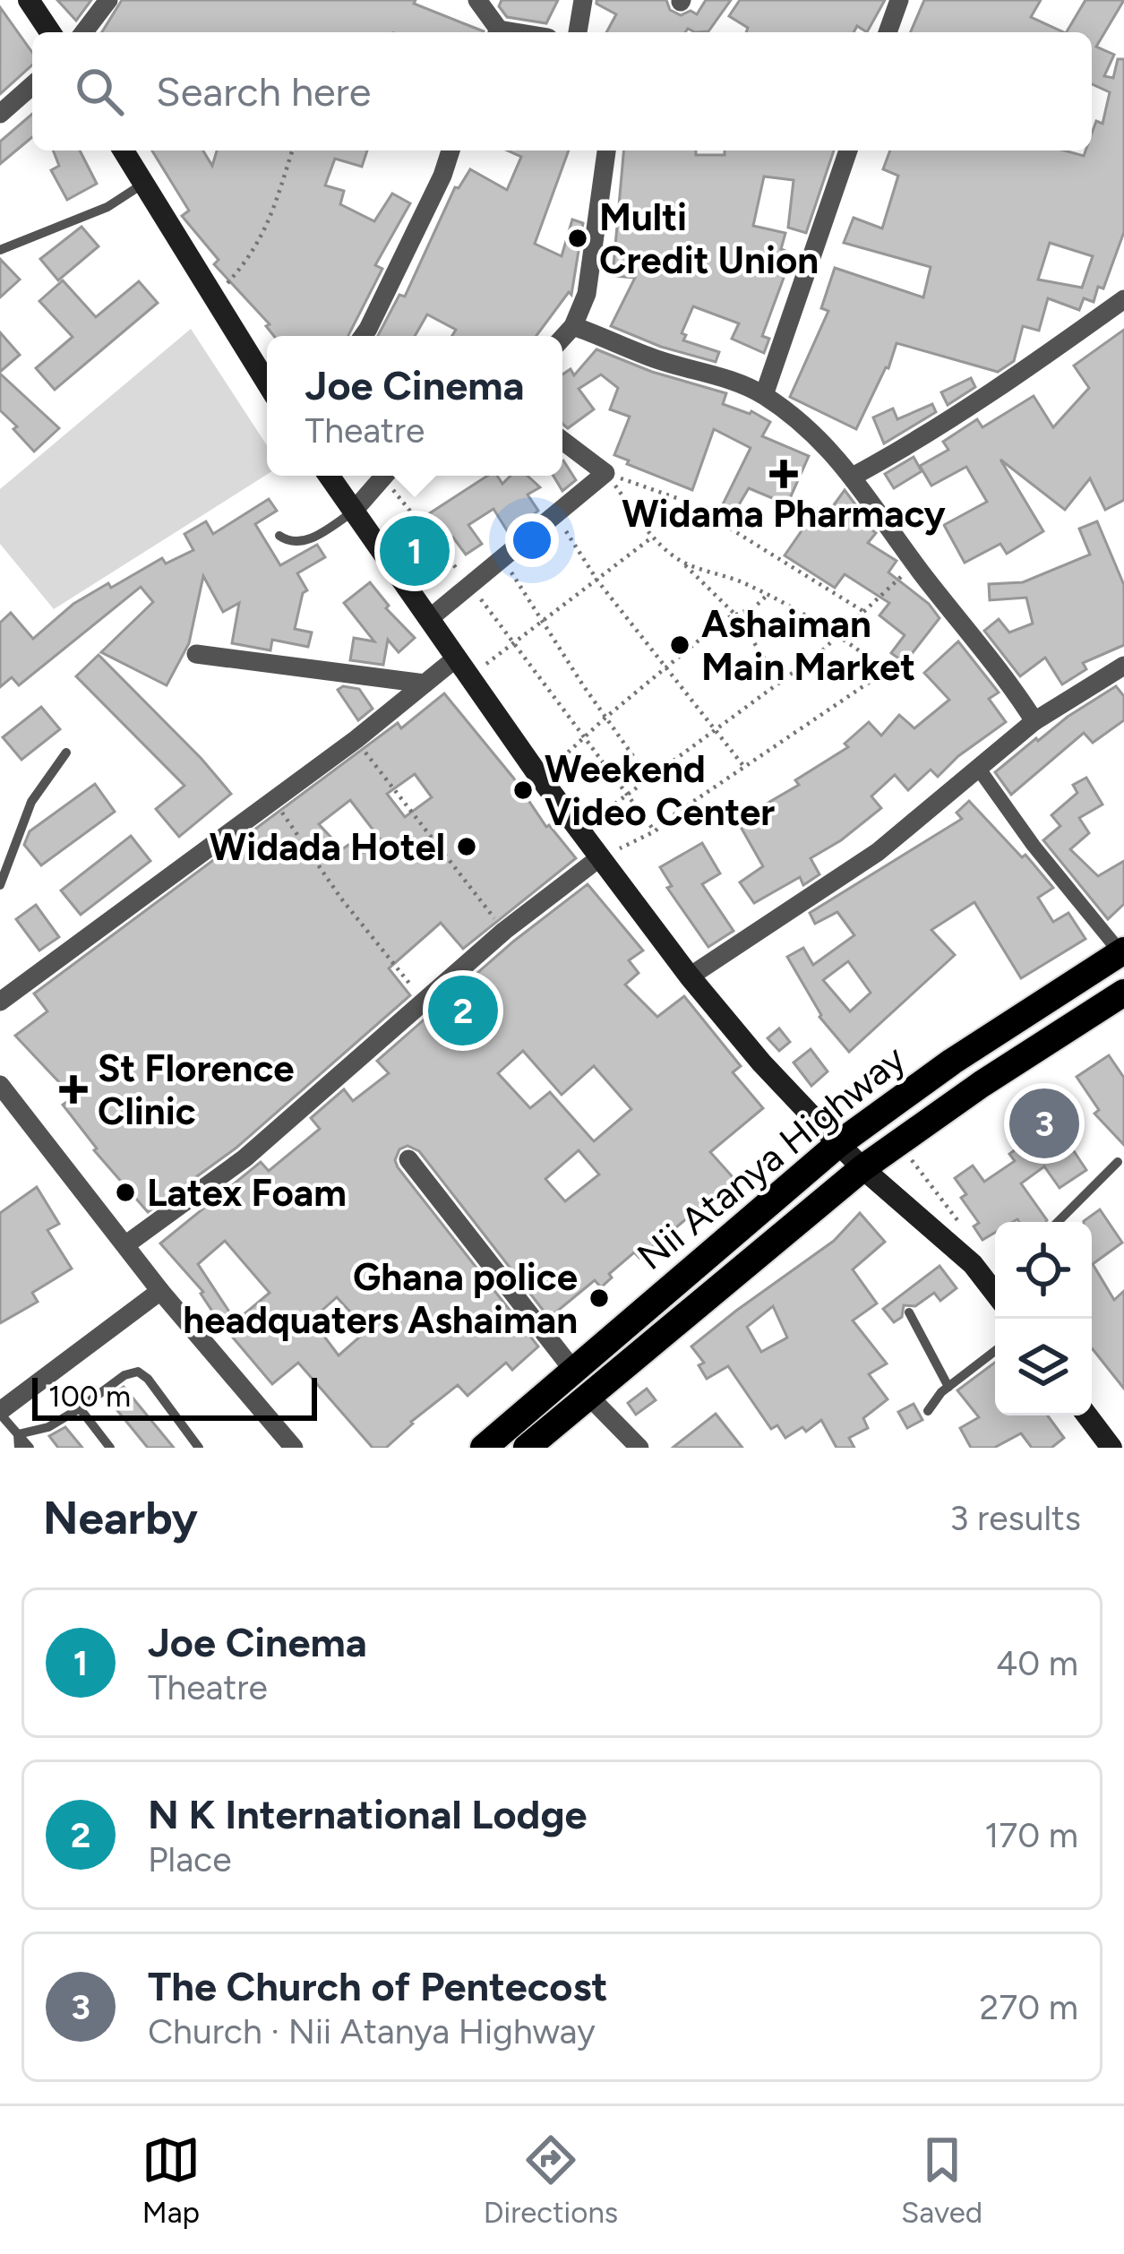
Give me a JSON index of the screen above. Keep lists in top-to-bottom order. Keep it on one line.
{"streets":{"main road":["Nii Atanya Highway"]},"places":{"other":["Multi Credit Union","Ashaiman Main Market","Weekend Video Center","Widada Hotel","Latex Foam","Ghana police headquaters Ashaiman"],"health":["Widama Pharmacy","St Florence Clinic"]},"scale_bar":"100 m","page":{"search":"Search here","popup":["Joe Cinema","Theatre"],"pins":["1","2","3"],"scale":"100 m","heading":["Nearby","3 results"],"list":[{"mark":"1","name":"Joe Cinema","note":"Theatre","value":"40 m"},{"mark":"2","name":"N K International Lodge","note":"Place","value":"170 m"},{"mark":"3","name":"The Church of Pentecost","note":"Church · Nii Atanya Highway","value":"270 m"}],"nav":["Map","Directions","Saved"]}}
